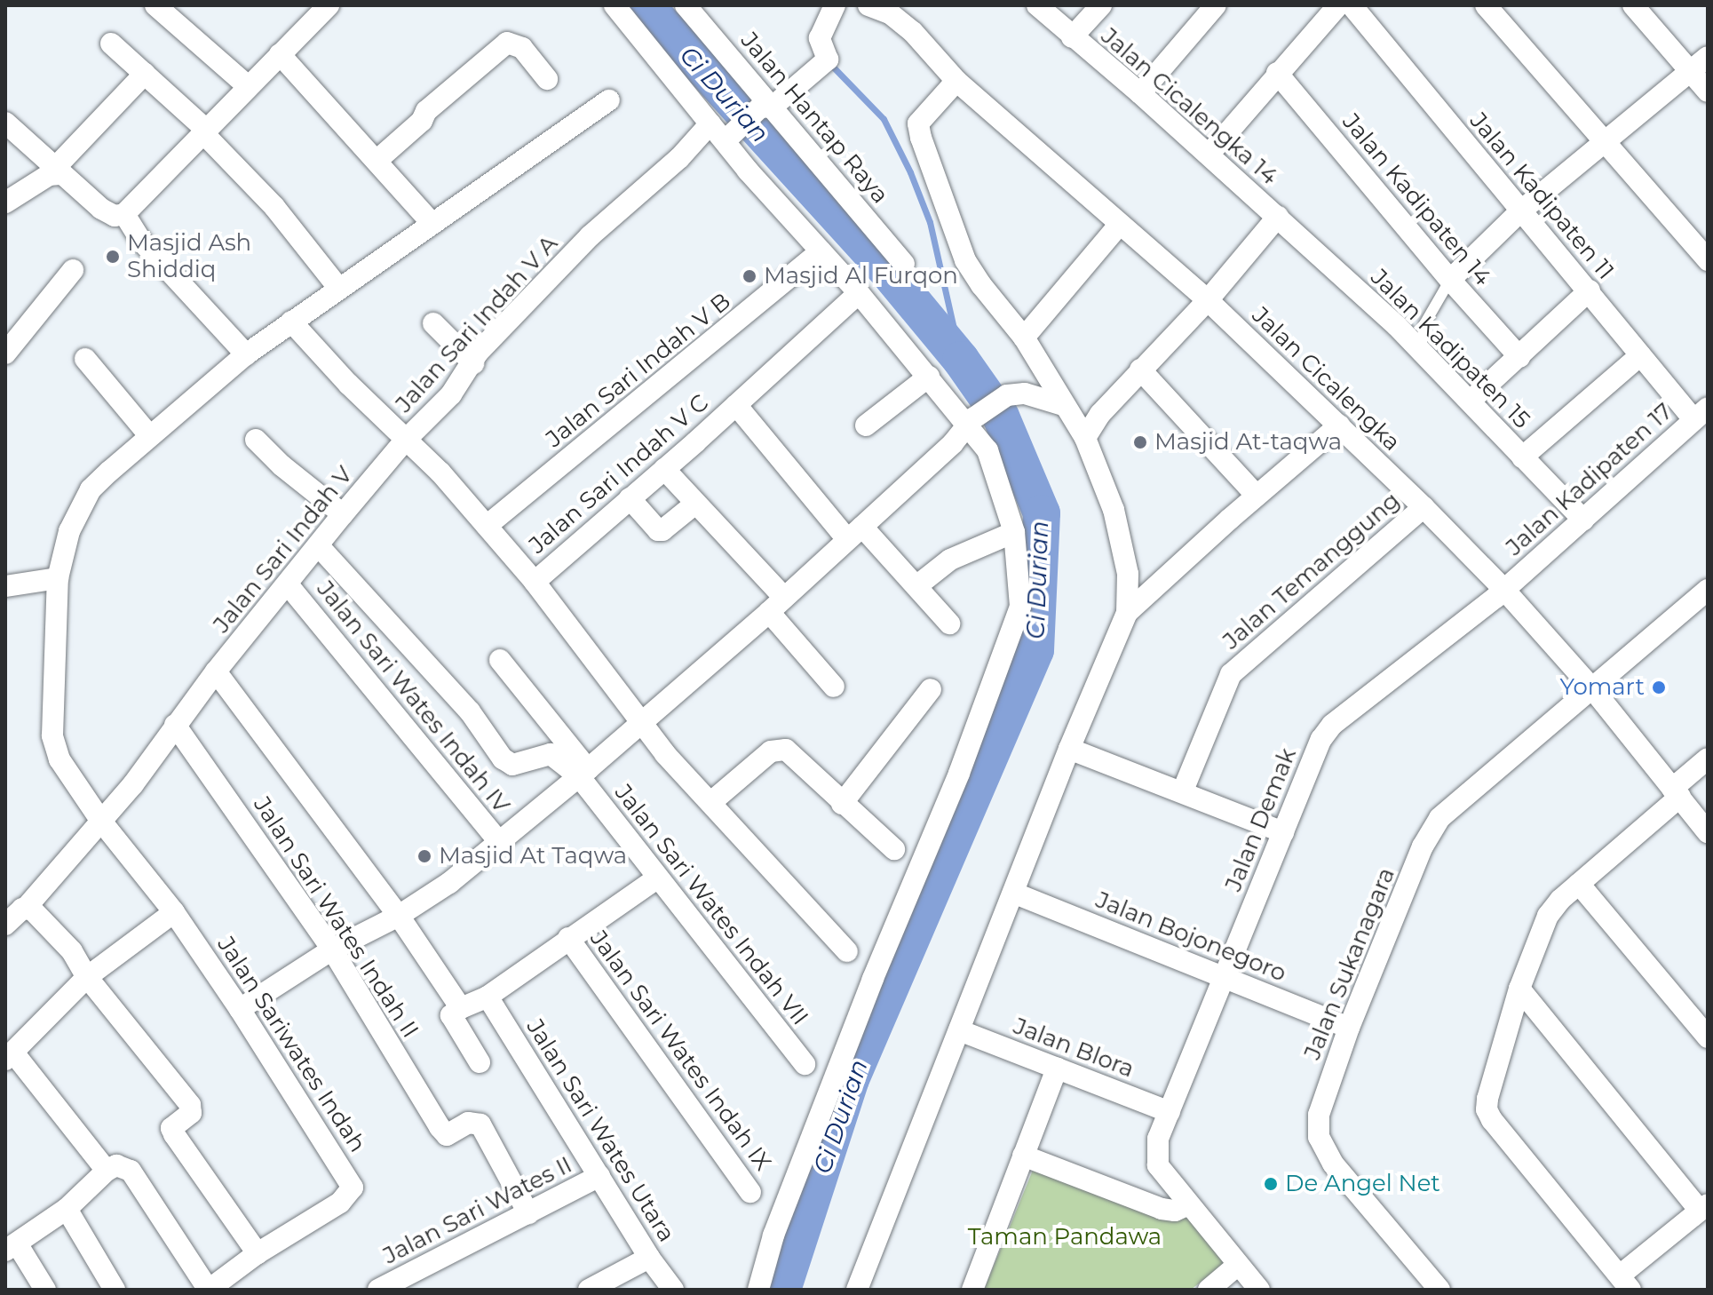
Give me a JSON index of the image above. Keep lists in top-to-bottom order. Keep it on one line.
{"streets":{"street":["Jalan Cicalengka 14","Jalan Hantap Raya","Jalan Kadipaten 11","Jalan Kadipaten 14","Jalan Sari Indah V A","Jalan Kadipaten 15","Jalan Sari Indah V B","Jalan Cicalengka","Jalan Sari Indah V C","Jalan Kadipaten 17","Jalan Sari Indah V","Jalan Temanggung","Jalan Sari Wates Indah IV","Jalan Demak","Jalan Sari Wates Indah VII","Jalan Sari Wates Indah II","Jalan Bojonegoro","Jalan Sukanagara","Jalan Sariwates Indah","Jalan Blora","Jalan Sari Wates Indah IX","Jalan Sari Wates Utara","Jalan Sari Wates II"]},"crossings":[["Jalan Cicalengka 14","Jalan Kadipaten 15"],["Jalan Kadipaten 11","Jalan Kadipaten 17"],["Jalan Sari Indah V A","Jalan Sari Indah V"],["Jalan Kadipaten 15","Jalan Kadipaten 17"],["Jalan Cicalengka","Jalan Kadipaten 17"],["Jalan Cicalengka","Jalan Temanggung"],["Jalan Cicalengka","Jalan Demak"],["Jalan Cicalengka","Jalan Sukanagara"],["Jalan Kadipaten 17","Jalan Demak"],["Jalan Sari Indah V","Jalan Sari Wates Indah IV"],["Jalan Sari Indah V","Jalan Sari Wates Indah II"],["Jalan Sari Indah V","Jalan Sariwates Indah"],["Jalan Demak","Jalan Bojonegoro"],["Jalan Demak","Jalan Blora"],["Jalan Sari Wates Indah II","Jalan Sari Wates II"],["Jalan Bojonegoro","Jalan Sukanagara"],["Jalan Sari Wates Utara","Jalan Sari Wates II"]],"water":["Ci Durian"],"parks":["Taman Pandawa"],"places":["Masjid Ash Shiddiq","Masjid Al Furqon","Masjid At-taqwa","Yomart","Masjid At Taqwa","De Angel Net"]}
